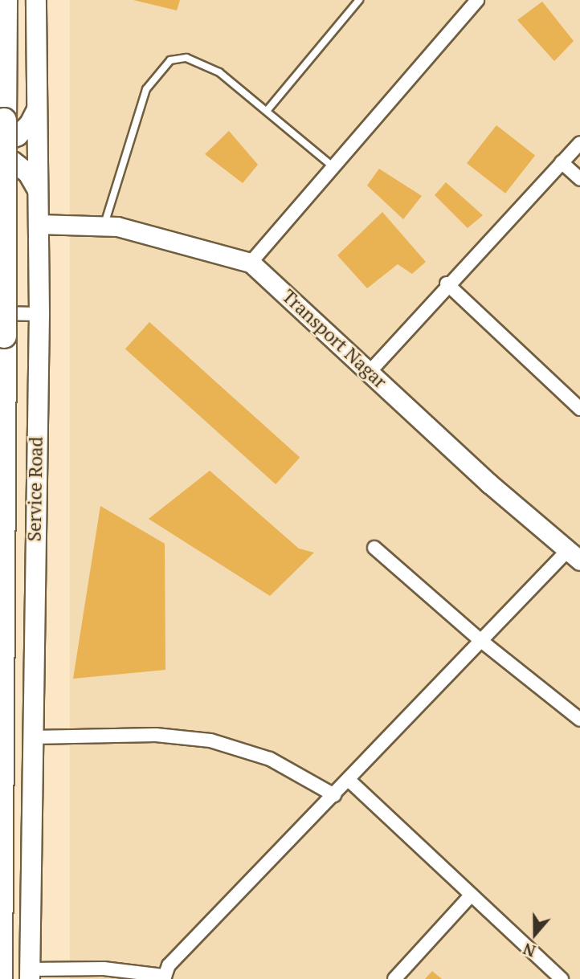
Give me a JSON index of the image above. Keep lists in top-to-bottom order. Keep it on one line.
{"streets":{"main road":["Service Road"],"street":["Transport Nagar"]},"crossings":[["Transport Nagar","Service Road"]],"north":"bottom"}
